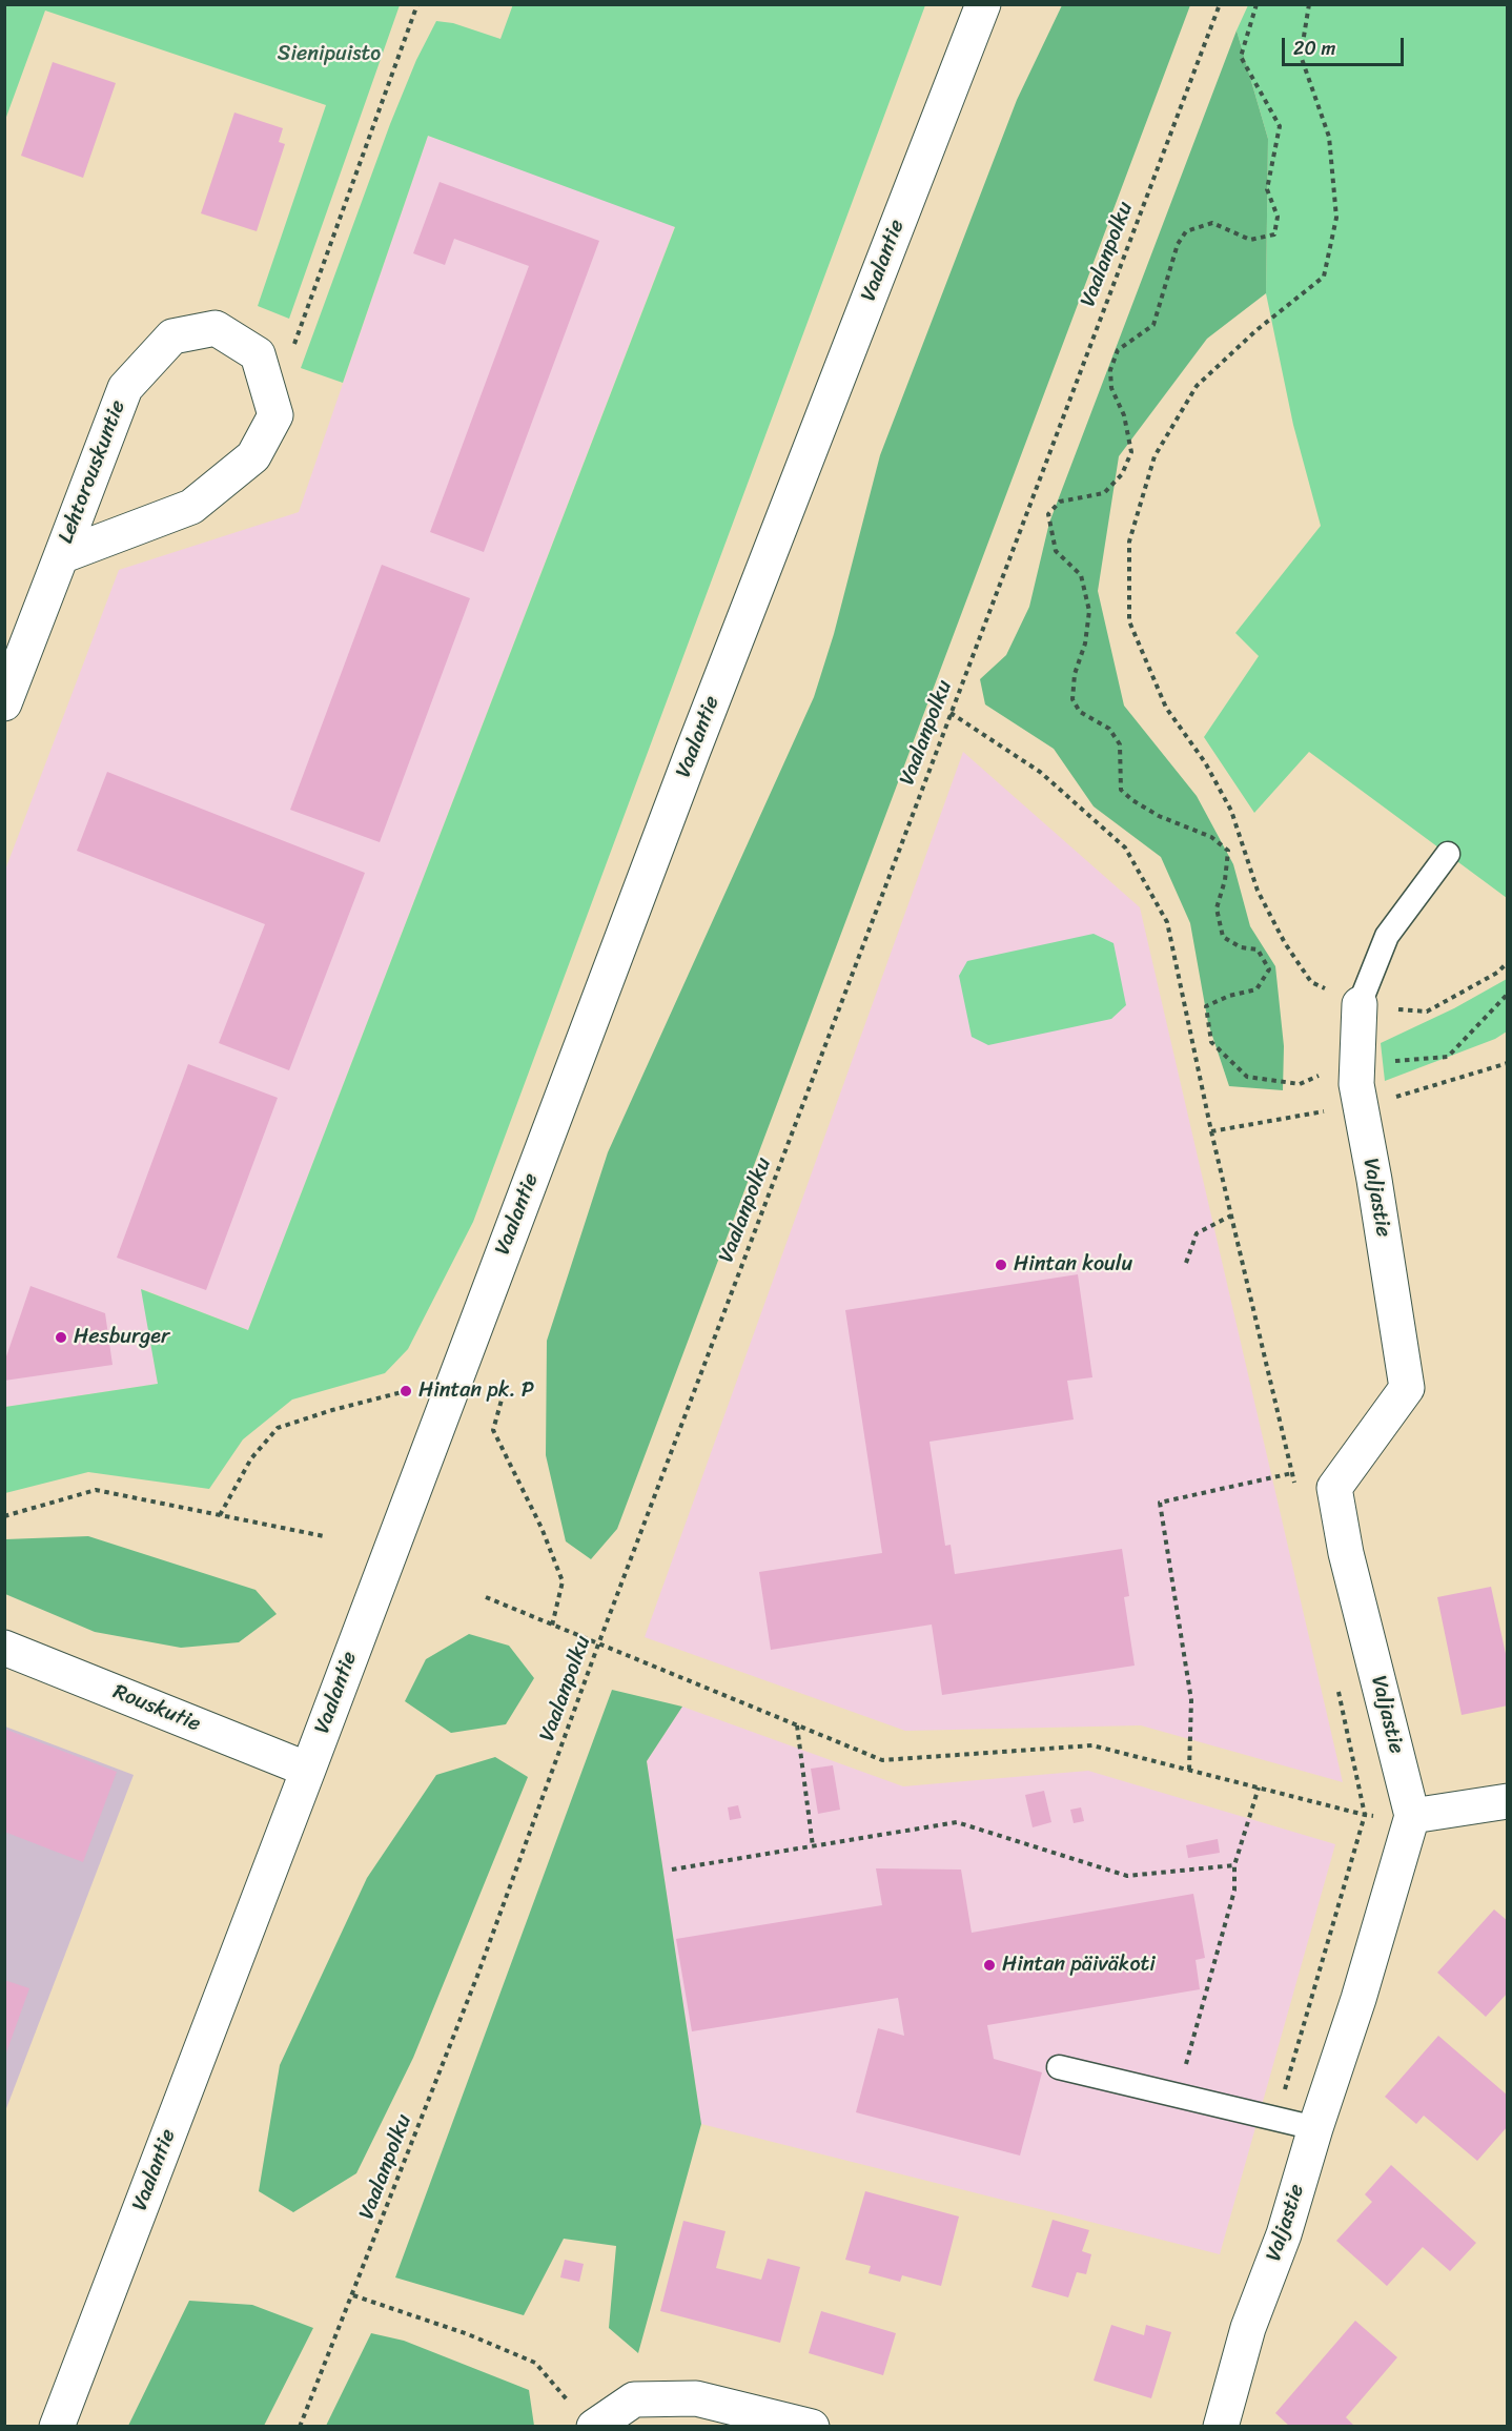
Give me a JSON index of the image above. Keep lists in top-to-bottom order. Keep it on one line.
{"streets":{"street":["Vaalantie","Lehtorouskuntie","Valjastie","Rouskutie"],"path":["Vaalanpolku"]},"crossings":[["Vaalantie","Rouskutie"]],"parks":["Sienipuisto"],"places":["Hintan koulu","Hesburger","Hintan pk. P","Hintan päiväkoti"],"scale_bar":"20 m"}
